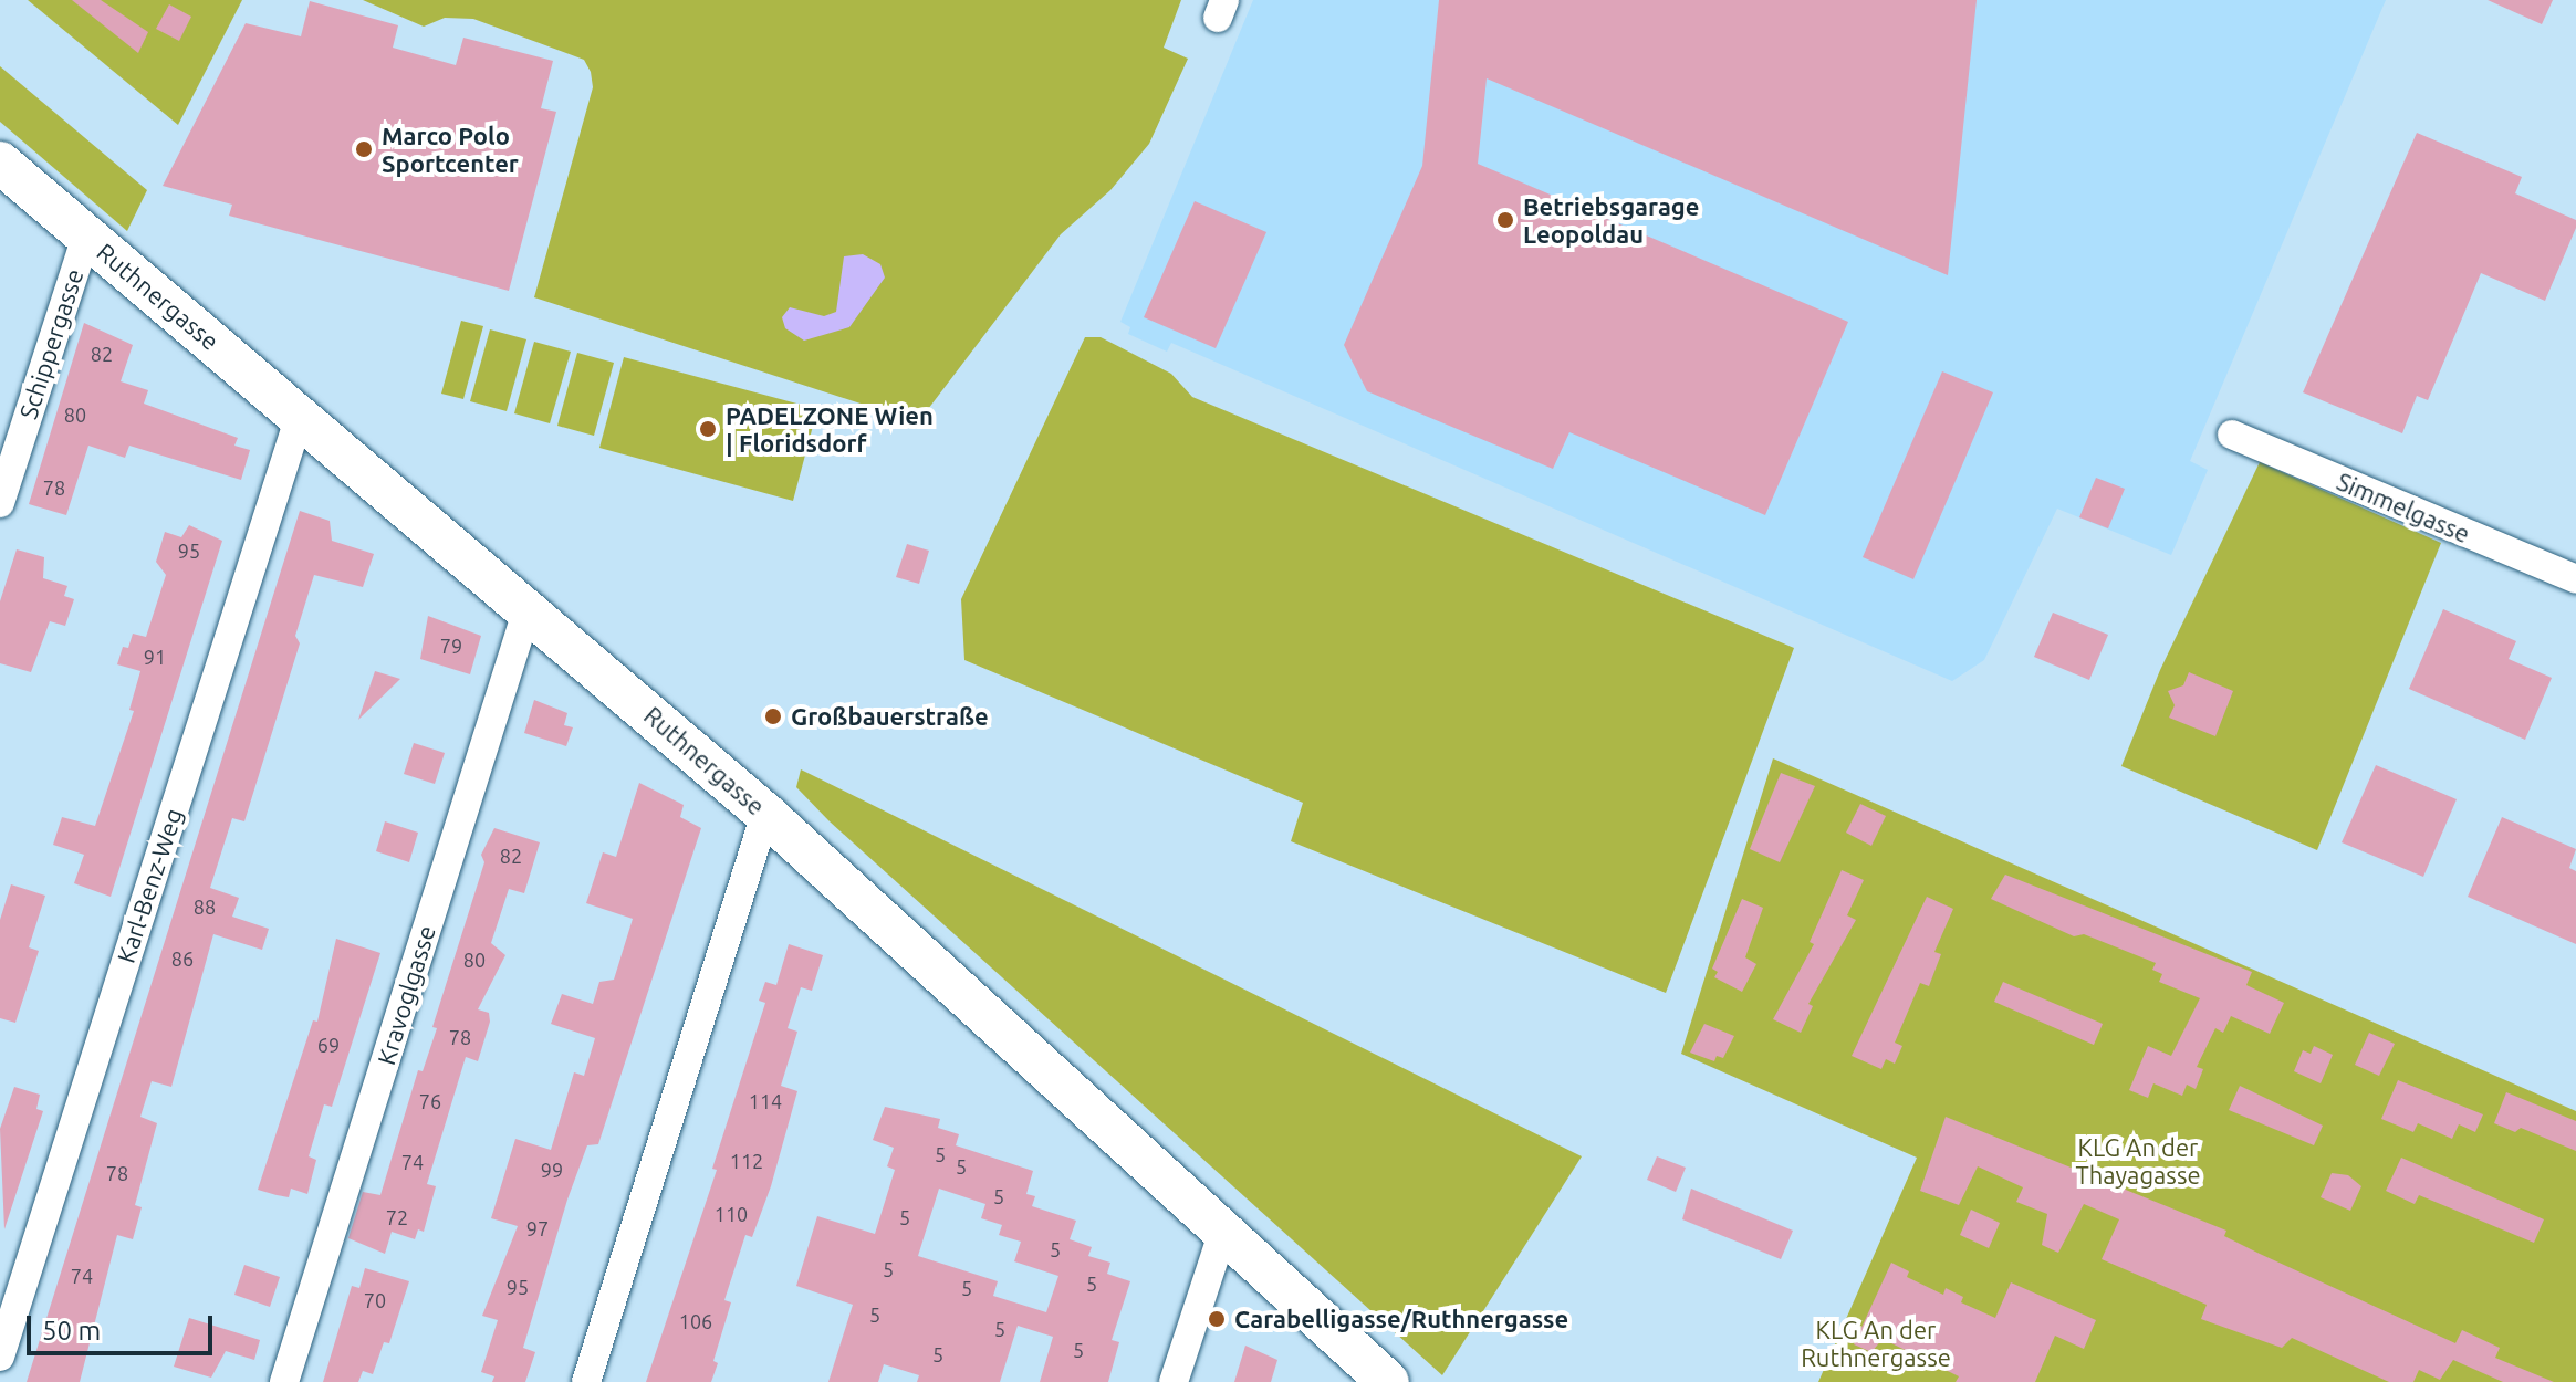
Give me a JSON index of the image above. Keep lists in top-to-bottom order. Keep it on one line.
{"streets":{"street":["Ruthnergasse","Schippergasse","Simmelgasse","Karl-Benz-Weg","Kravoglgasse"]},"crossings":[["Ruthnergasse","Schippergasse"],["Ruthnergasse","Karl-Benz-Weg"],["Ruthnergasse","Kravoglgasse"]],"parks":["KLG An der Thayagasse","KLG An der Ruthnergasse"],"places":["Marco Polo Sportcenter","Betriebsgarage Leopoldau","PADELZONE Wien | Floridsdorf","Großbauerstraße","Carabelligasse/Ruthnergasse"],"house_numbers":["82","80","78","95","79","91","82","88","86","80","78","69","76","114","5","112","74","5","99","78","5","110","72","5","97","5","5","74","5","95","5","70","5","106","5","5","5"],"scale_bar":"50 m"}
